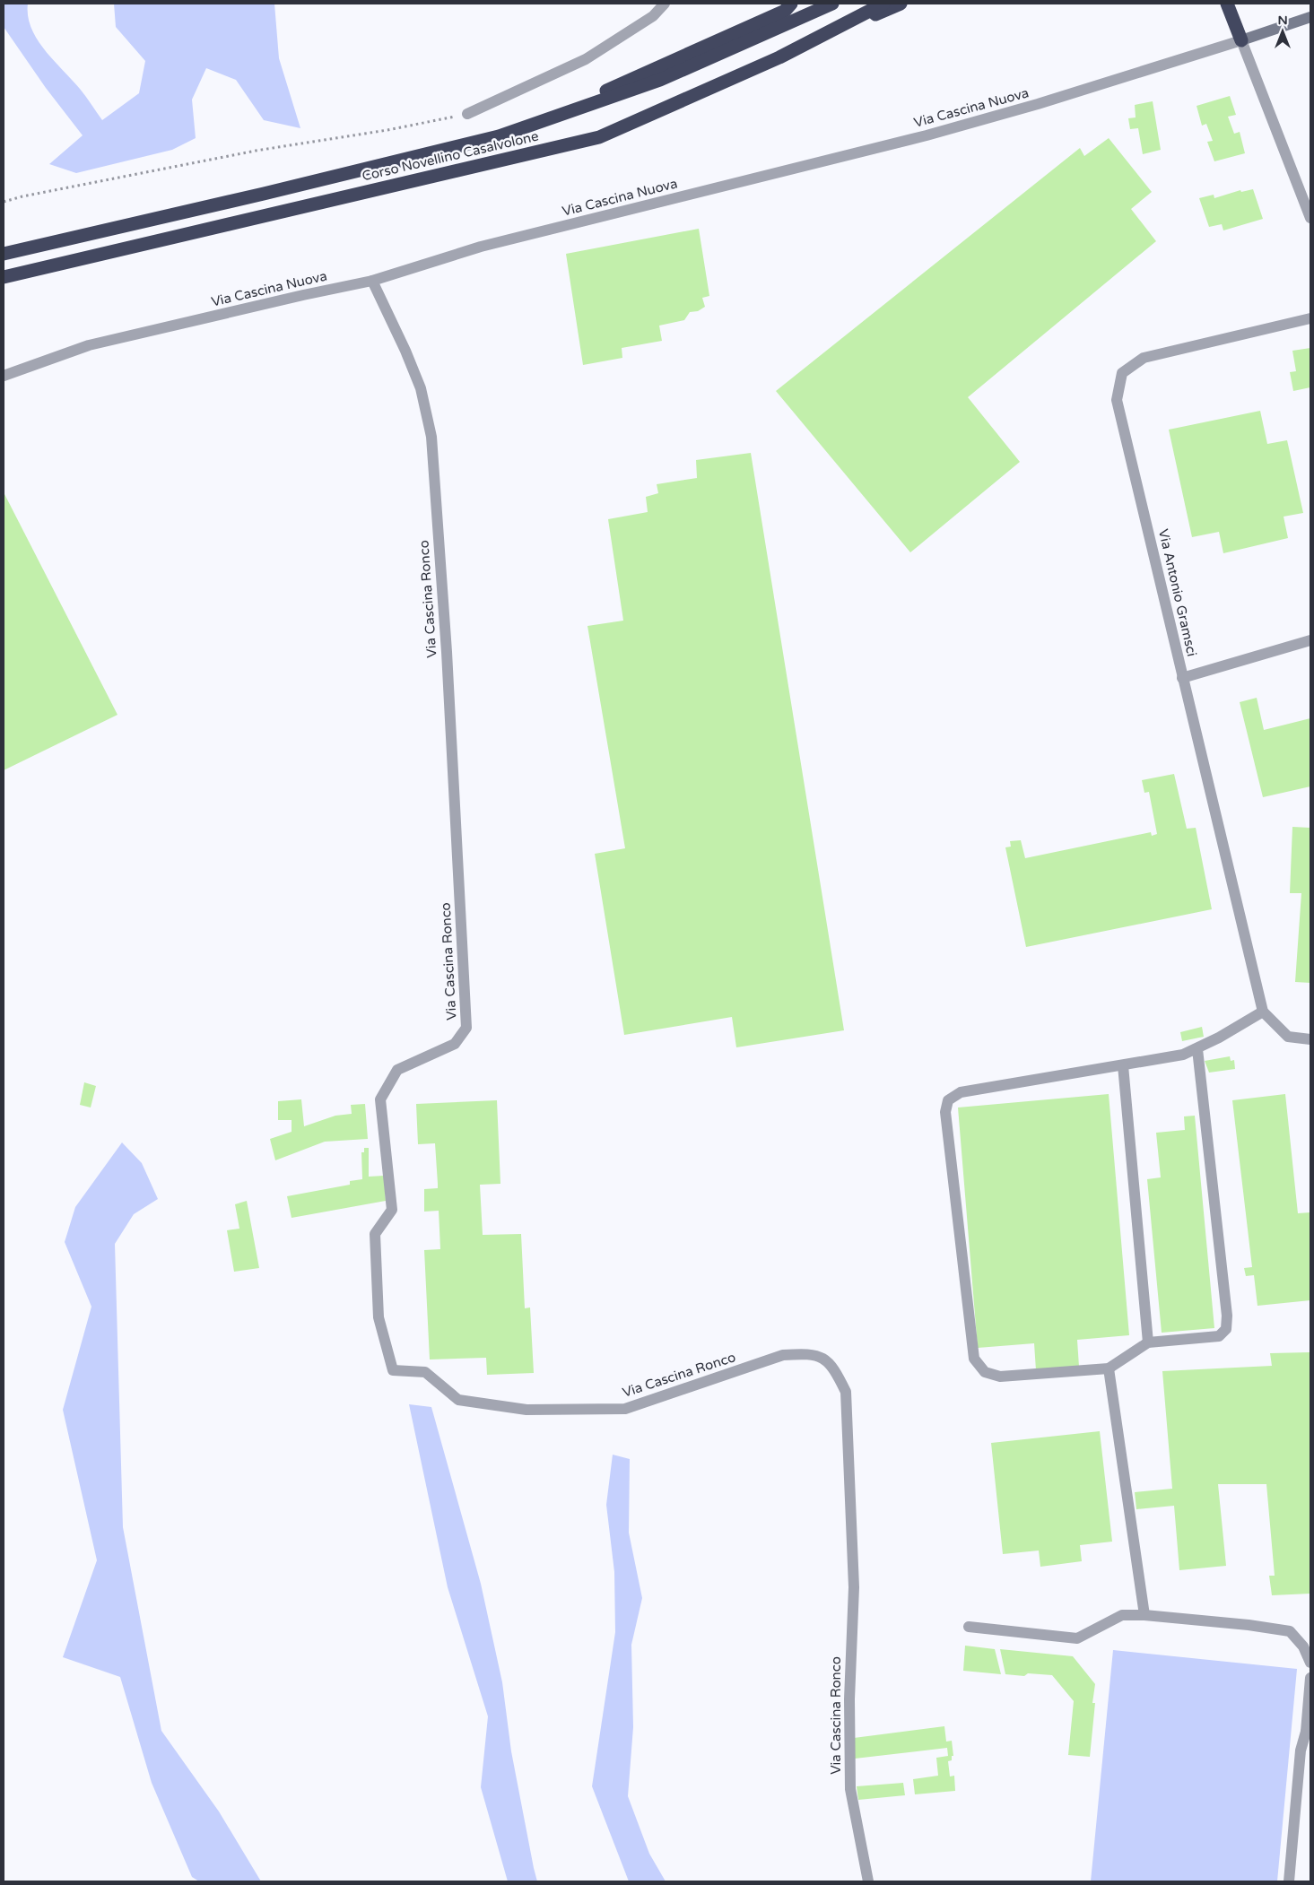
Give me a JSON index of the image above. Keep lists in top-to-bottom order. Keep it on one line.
{"streets":{"highway":["Corso Novellino Casalvolone"],"street":["Via Cascina Nuova","Via Antonio Gramsci","Via Cascina Ronco"]},"crossings":[["Via Cascina Nuova","Via Cascina Ronco"]],"north":"top"}
